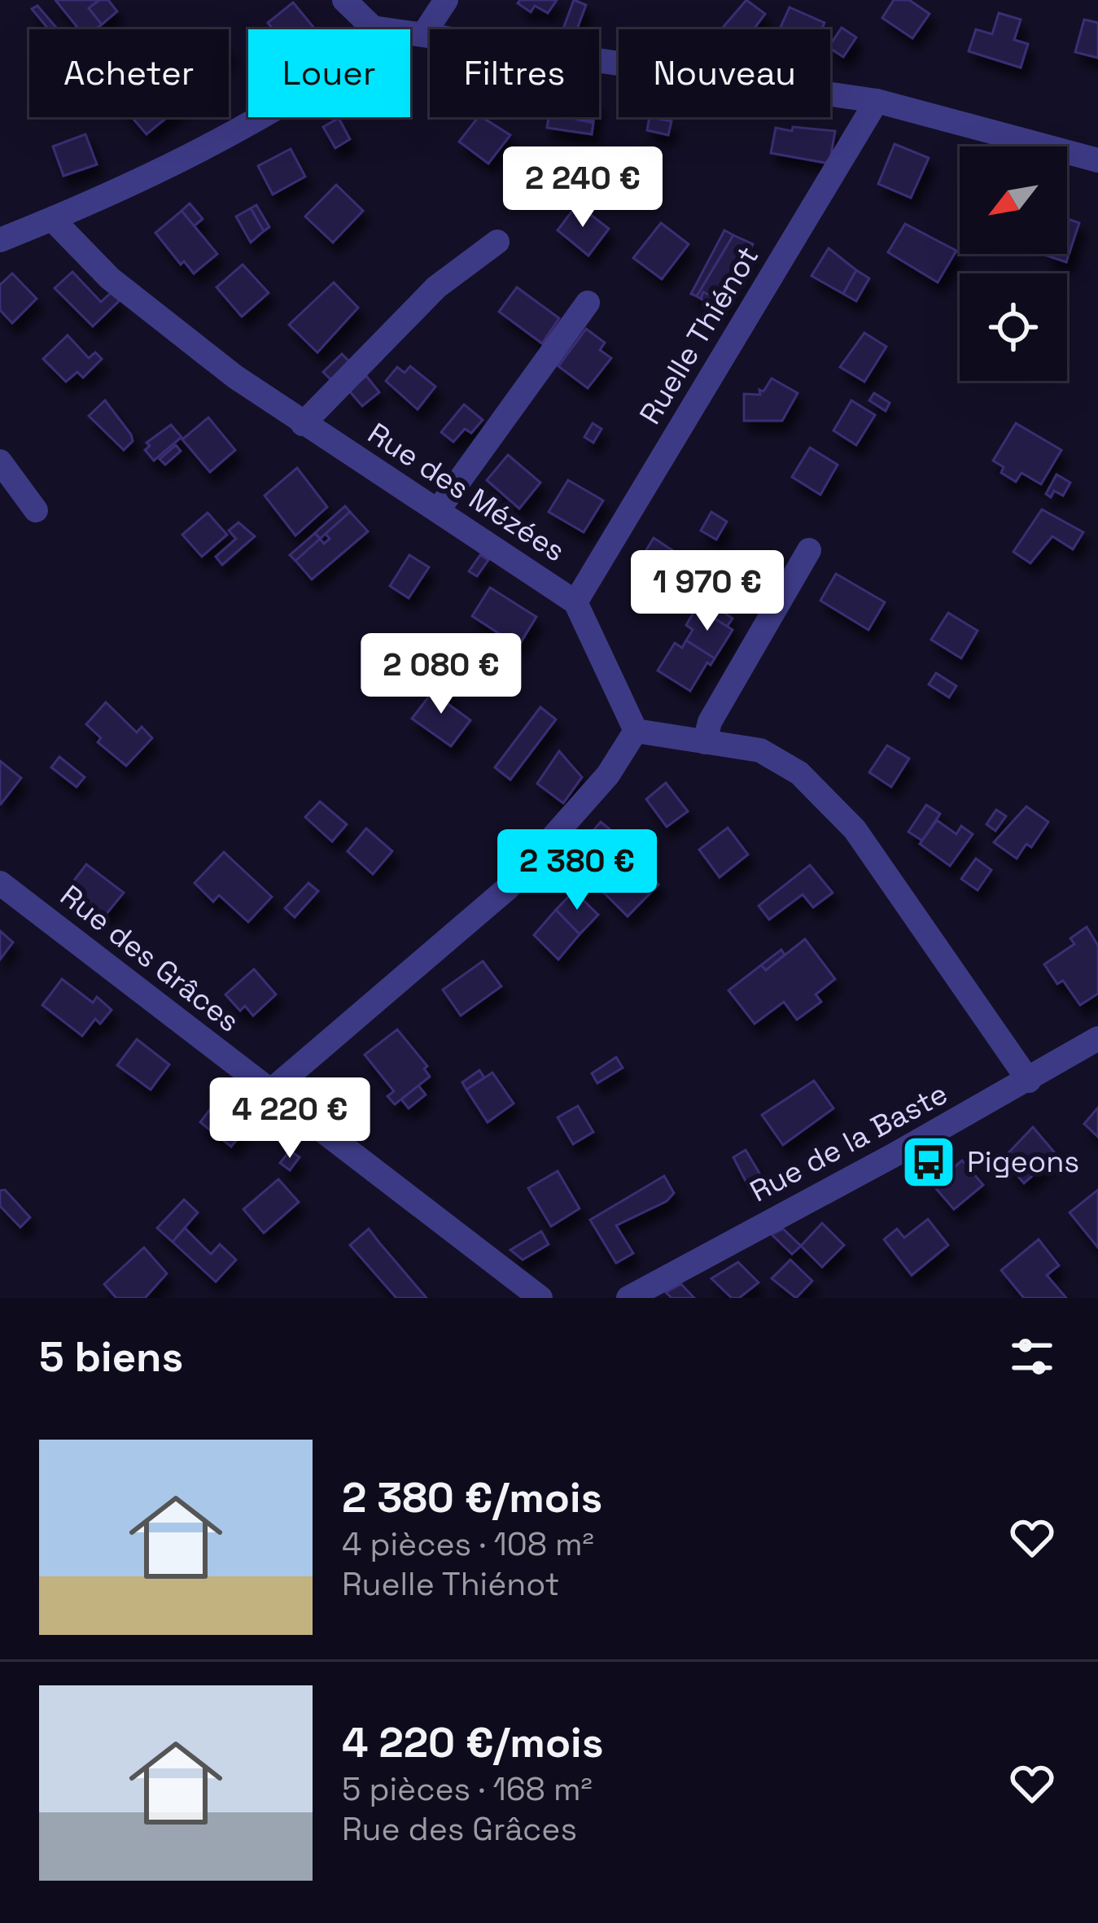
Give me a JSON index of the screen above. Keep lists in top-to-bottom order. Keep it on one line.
{"streets":{"street":["Ruelle Thiénot","Rue des Mézées","Rue des Grâces","Rue de la Baste"]},"crossings":[["Ruelle Thiénot","Rue des Mézées"]],"places":{"bus stop":["Pigeons"]},"north":"bottom left","page":{"chip":["Acheter","Louer","Filtres","Nouveau"],"price":["2 240 €","1 970 €","2 080 €","2 380 €","4 220 €"],"heading":"5 biens","list":[{"name":"2 380 €/mois","note":"4 pièces · 108 m² · Ruelle Thiénot"},{"name":"4 220 €/mois","note":"5 pièces · 168 m² · Rue des Grâces"}]}}
